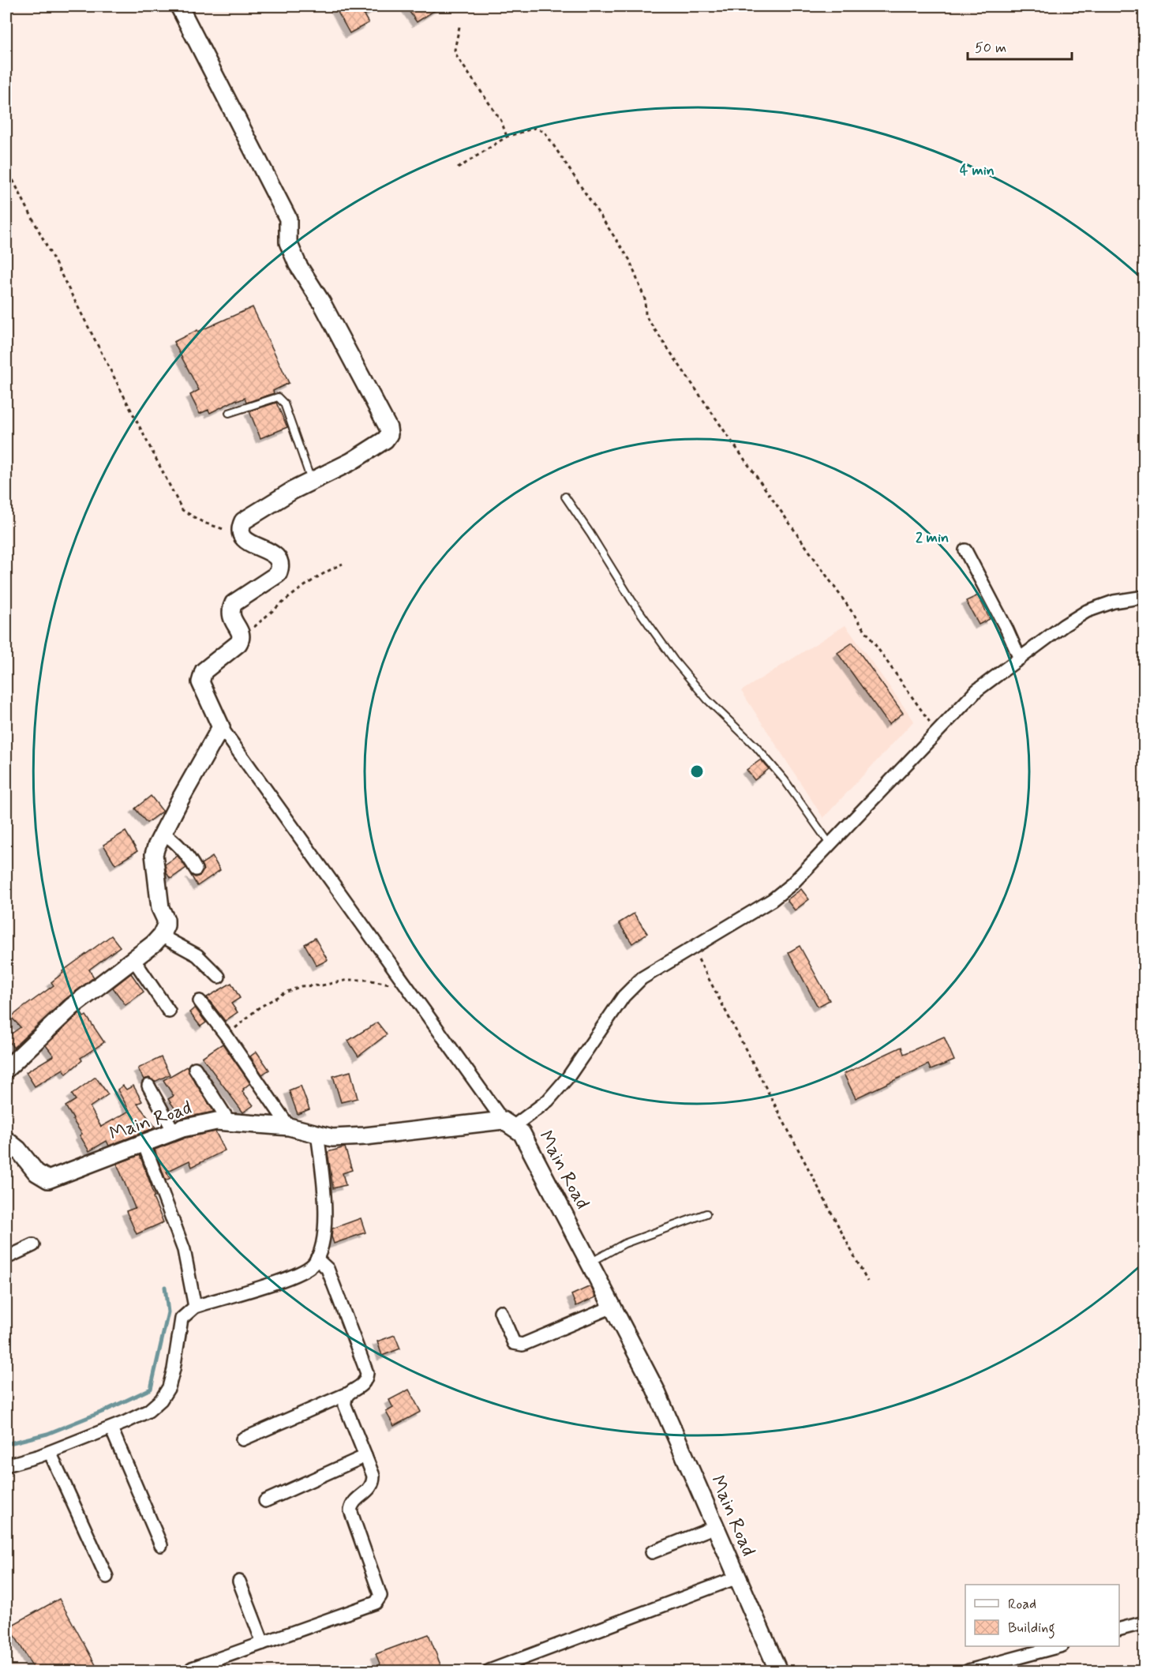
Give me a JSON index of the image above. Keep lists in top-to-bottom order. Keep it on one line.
{"streets":{"street":["Main Road"]},"legend":["Road","Building"],"scale_bar":"50 m","rings":["4 min","2 min"]}
